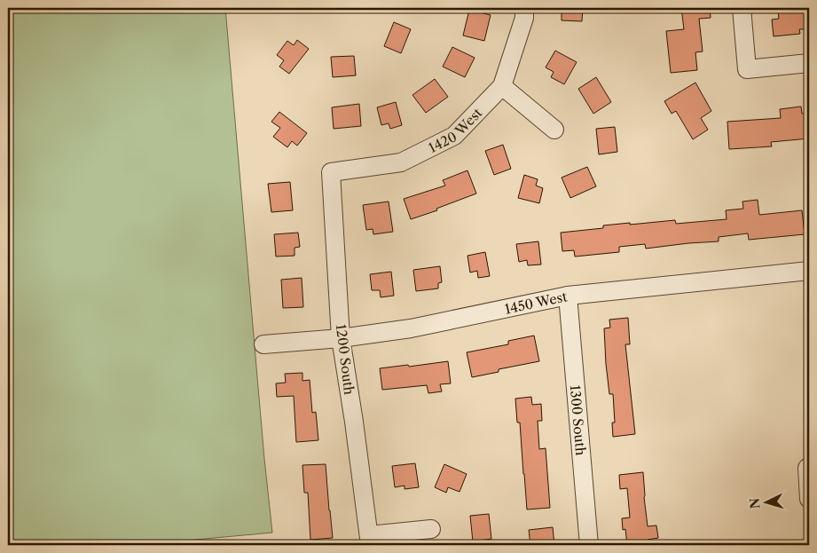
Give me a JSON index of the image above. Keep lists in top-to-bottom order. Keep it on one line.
{"streets":{"street":["1420 West","1450 West","1200 South","1300 South"]},"crossings":[["1420 West","1200 South"],["1450 West","1200 South"],["1450 West","1300 South"]],"north":"left"}
